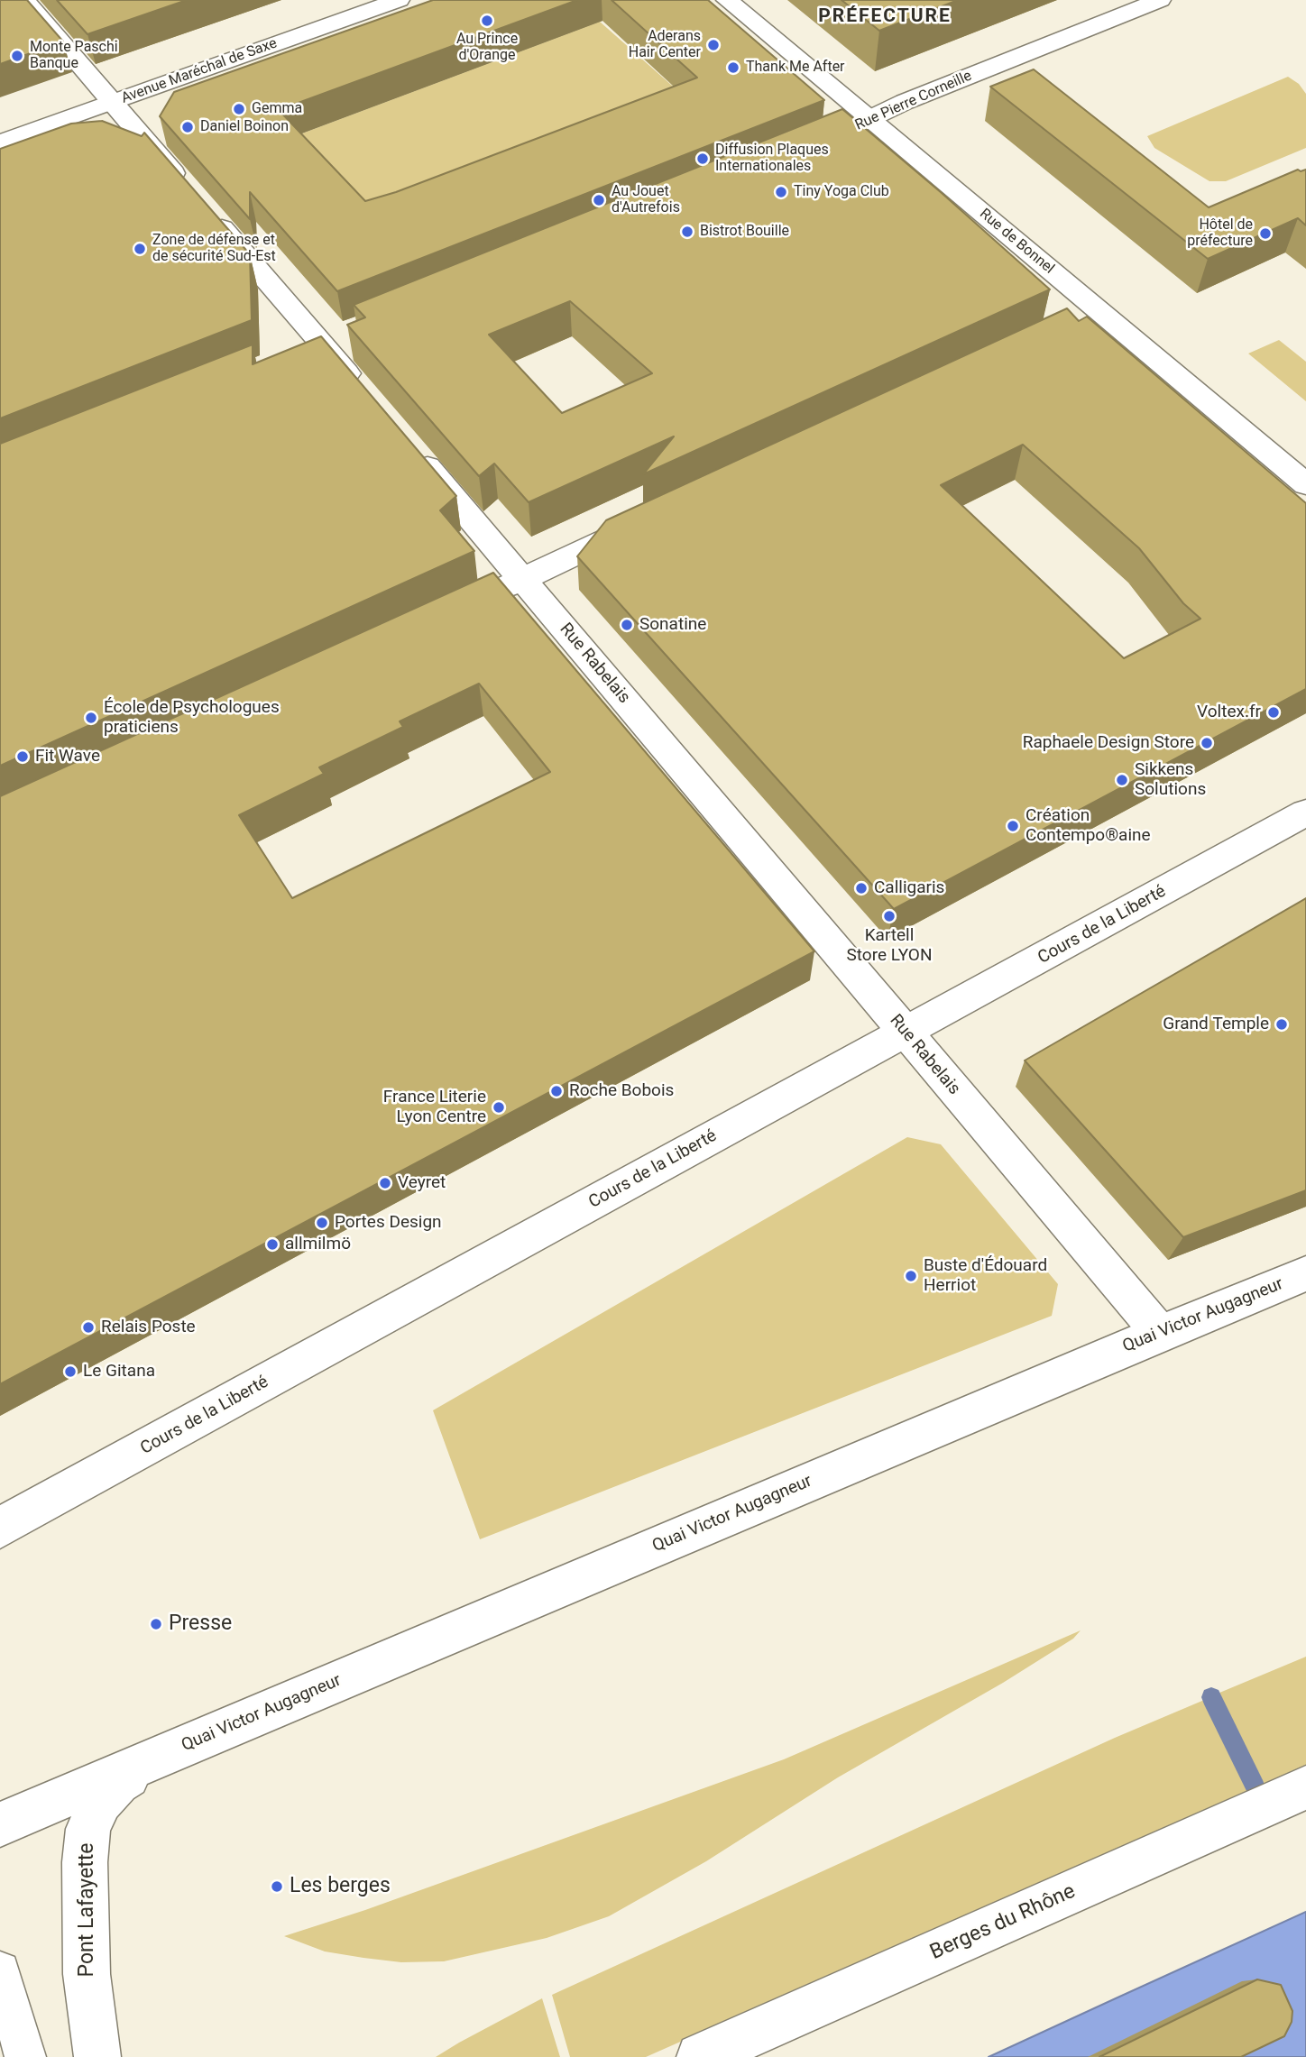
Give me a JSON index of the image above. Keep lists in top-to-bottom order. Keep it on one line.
{"streets":{"street":["Avenue Maréchal de Saxe","Rue Pierre Corneille","Rue de Bonnel","Rue Rabelais","Cours de la Liberté","Quai Victor Augagneur","Pont Lafayette","Berges du Rhône"]},"crossings":[["Rue Pierre Corneille","Rue de Bonnel"],["Rue Rabelais","Cours de la Liberté"],["Rue Rabelais","Quai Victor Augagneur"],["Quai Victor Augagneur","Pont Lafayette"]],"districts":["PRÉFECTURE"],"places":["Au Prince d'Orange","Aderans Hair Center","Monte Paschi Banque","Thank Me After","Gemma","Daniel Boinon","Diffusion Plaques Internationales","Tiny Yoga Club","Au Jouet d'Autrefois","Bistrot Bouille","Hôtel de préfecture","Zone de défense et de sécurité Sud-Est","Sonatine","Voltex.fr","École de Psychologues praticiens","Raphaele Design Store","Fit Wave","Sikkens Solutions","Création Contempo®aine","Calligaris","Kartell Store LYON","Grand Temple","Roche Bobois","France Literie Lyon Centre","Veyret","Portes Design","allmilmö","Buste d'Édouard Herriot","Relais Poste","Le Gitana","Presse","Les berges"]}
